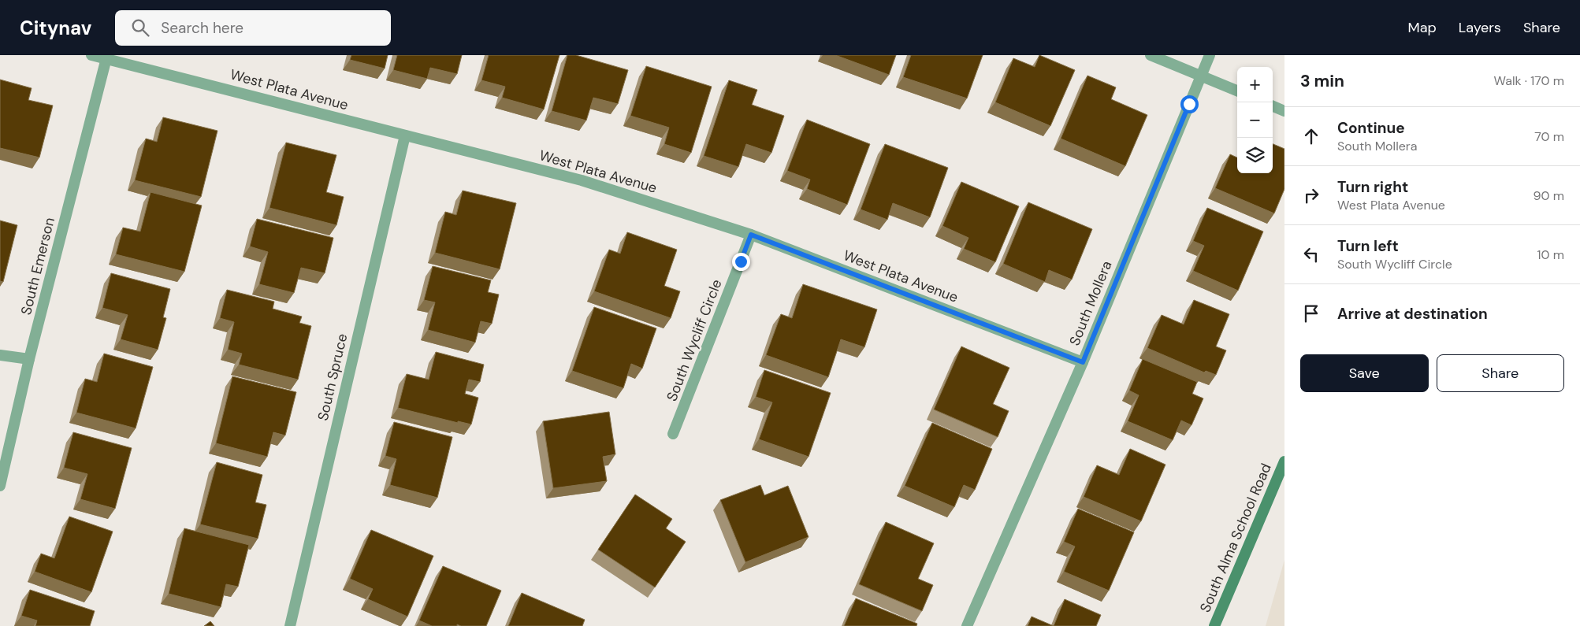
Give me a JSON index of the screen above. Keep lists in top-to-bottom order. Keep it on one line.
{"streets":{"main road":["South Alma School Road"],"street":["West Plata Avenue","South Emerson","South Mollera","South Wycliff Circle","South Spruce"]},"crossings":[["West Plata Avenue","South Emerson"],["West Plata Avenue","South Mollera"],["West Plata Avenue","South Wycliff Circle"],["West Plata Avenue","South Spruce"]],"page":{"header":"Citynav","search":"Search here","nav":["Map","Layers","Share"],"heading":["3 min","Walk · 170 m"],"map_buttons":["+","−"],"list":[["Continue","South Mollera","70 m"],["Turn right","West Plata Avenue","90 m"],["Turn left","South Wycliff Circle","10 m"],"Arrive at destination"],"buttons":["Save","Share"]}}
